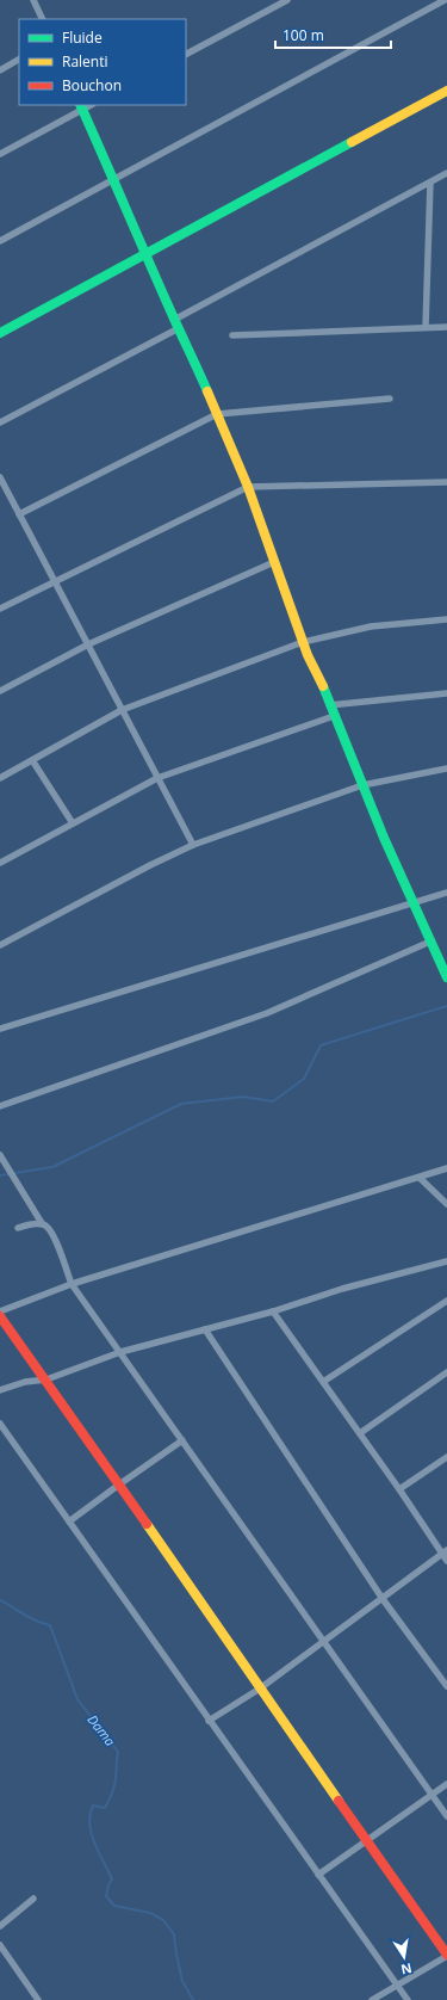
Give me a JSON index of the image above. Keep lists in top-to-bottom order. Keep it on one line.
{"water":["Dama"],"legend":["Fluide","Ralenti","Bouchon"],"scale_bar":"100 m","north":"bottom"}
